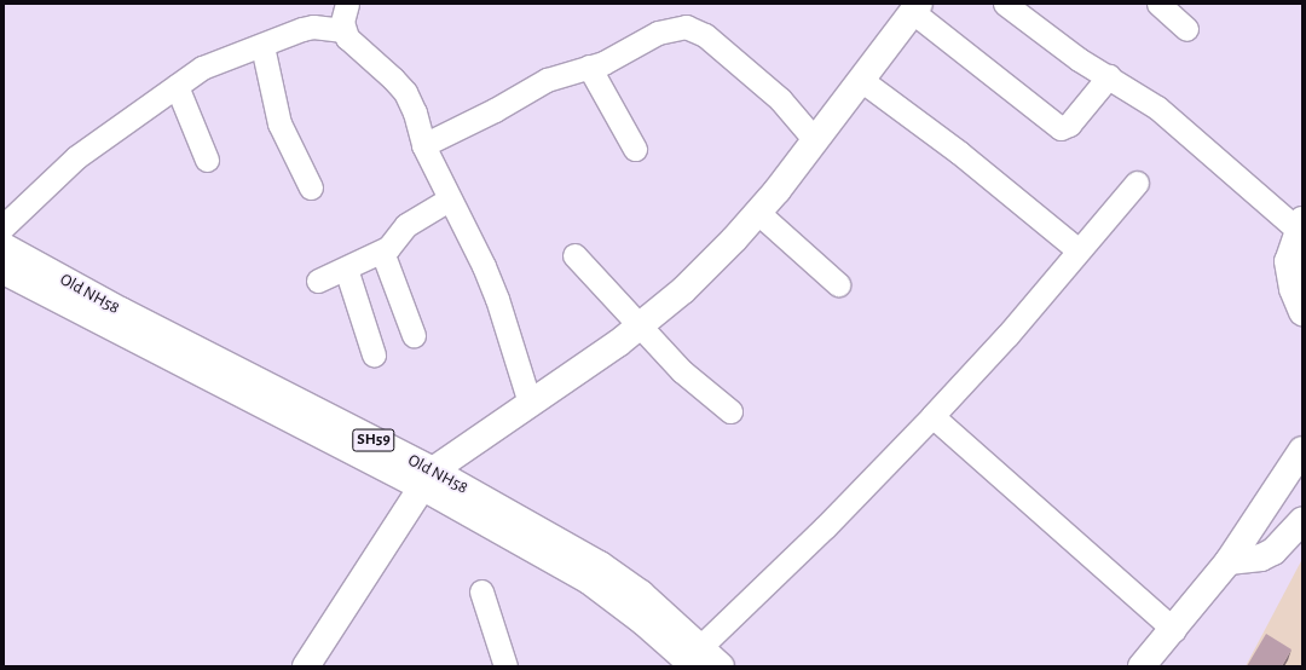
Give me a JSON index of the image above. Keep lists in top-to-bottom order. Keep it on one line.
{"streets":{"main road":["Old NH58","SH59"]}}
